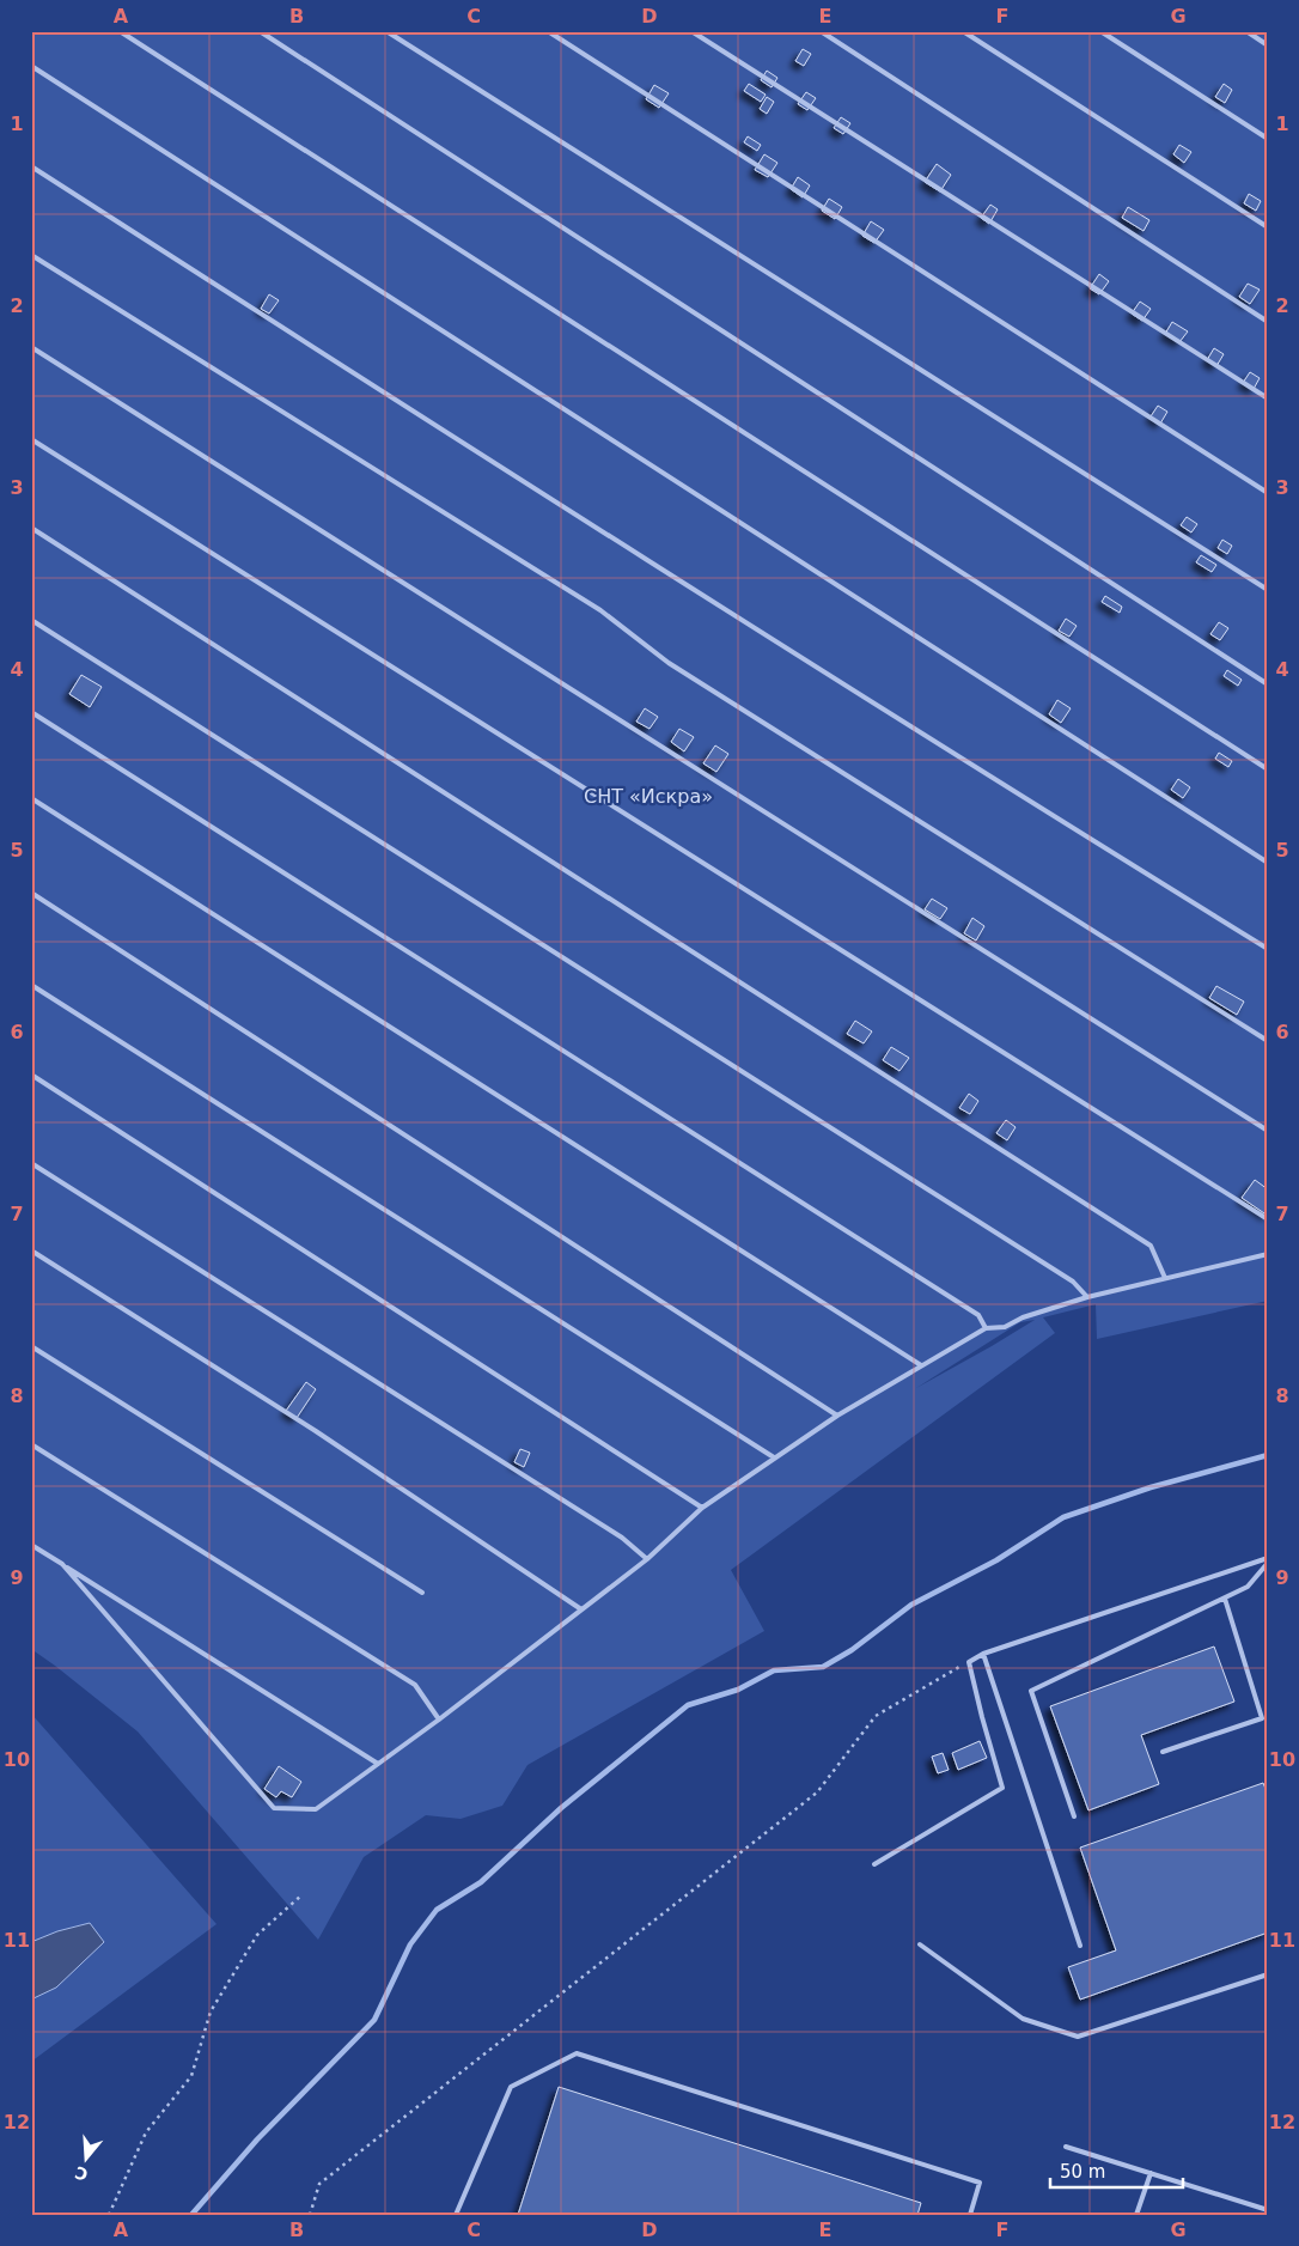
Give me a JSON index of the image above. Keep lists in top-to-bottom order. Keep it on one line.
{"parks":["СНТ «Искра»"],"scale_bar":"50 m","north":"bottom","grid":{"columns":["A","B","C","D","E","F","G"],"rows":["1","2","3","4","5","6","7","8","9","10","11","12"]}}
